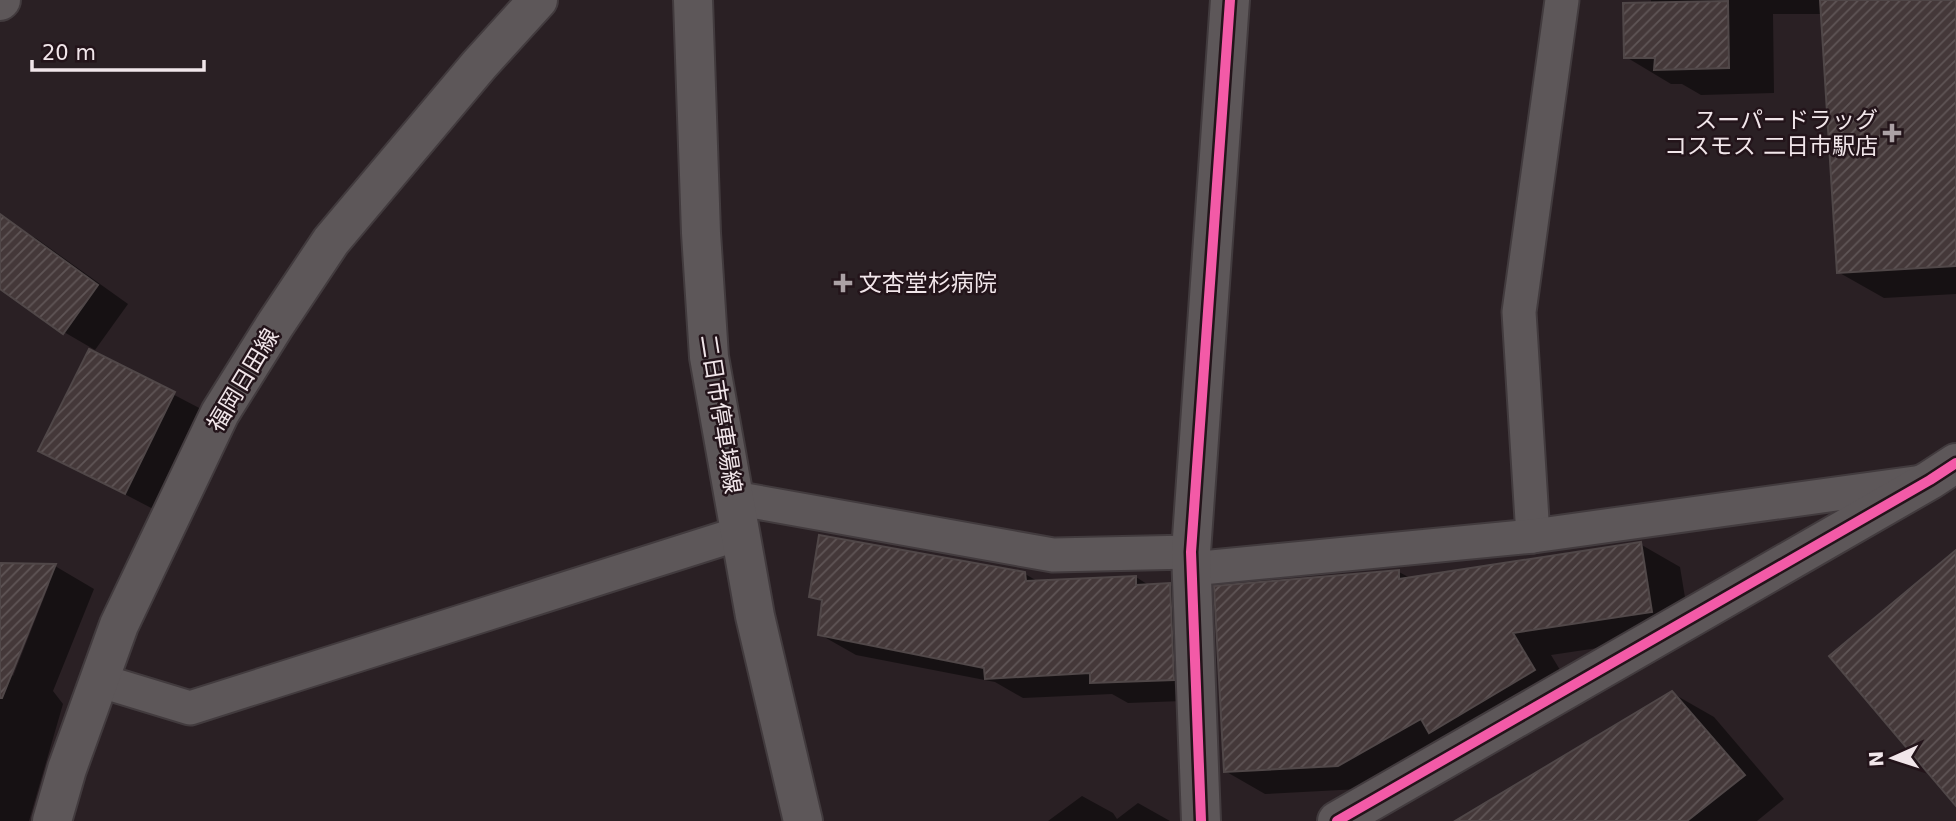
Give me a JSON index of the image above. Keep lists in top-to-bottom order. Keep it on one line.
{"streets":{"main road":["福岡日田線","二日市停車場線"]},"places":{"health":["スーパードラッグ コスモス 二日市駅店","文杏堂杉病院"]},"scale_bar":"20 m","north":"left"}
